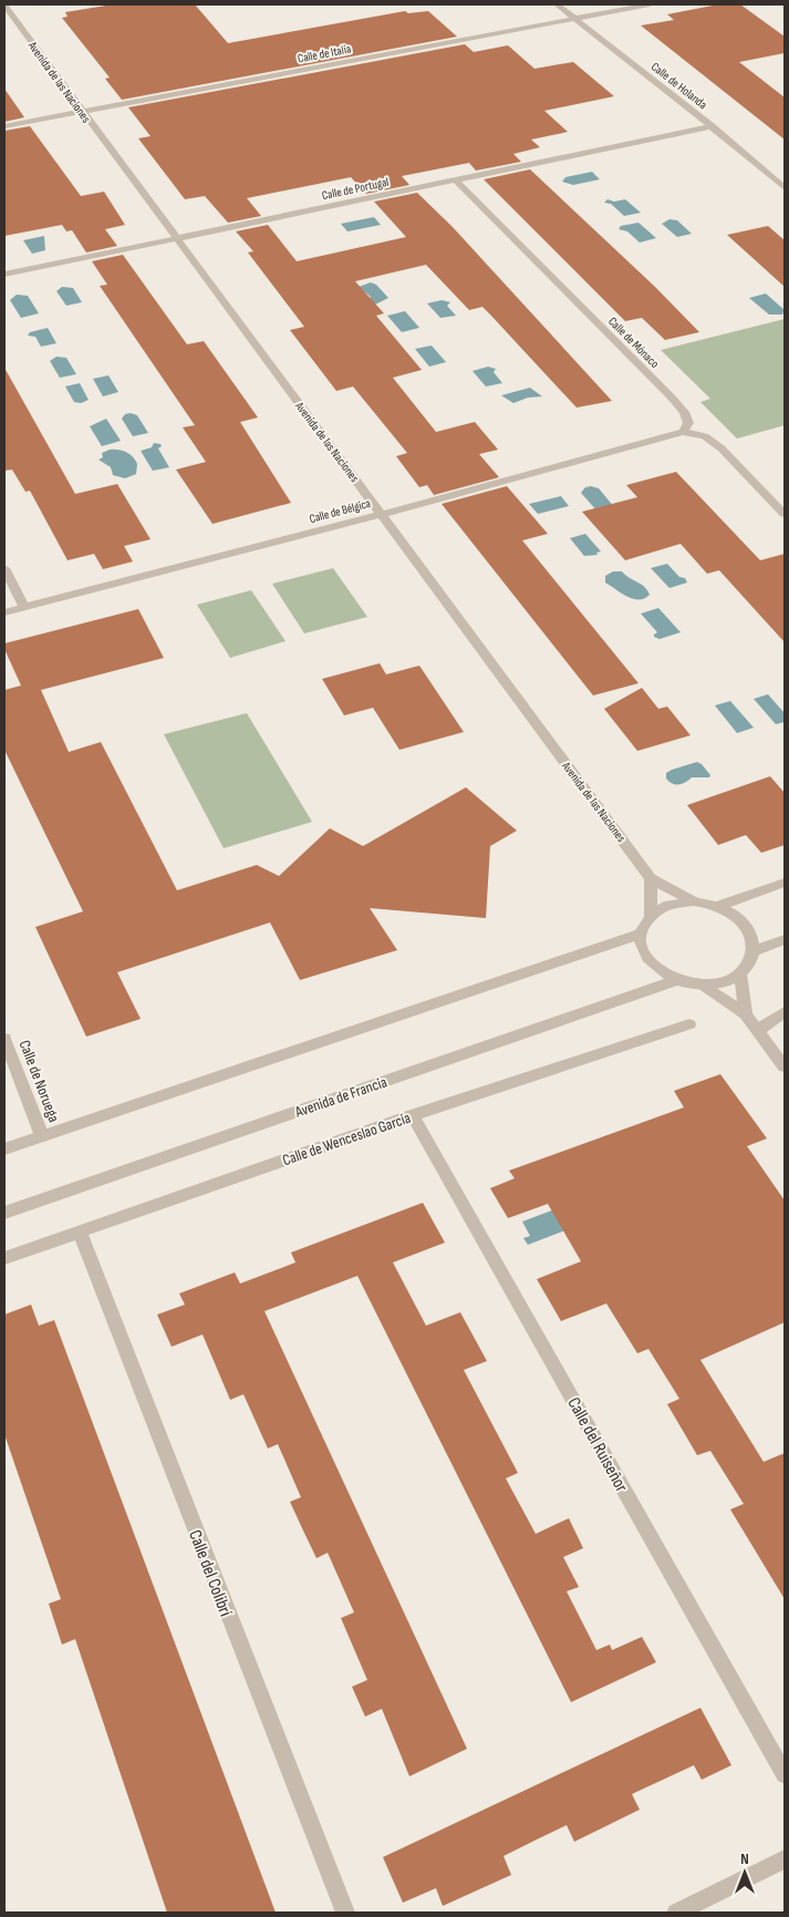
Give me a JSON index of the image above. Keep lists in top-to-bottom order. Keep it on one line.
{"streets":{"street":["Calle de Italia","Avenida de las Naciones","Calle de Holanda","Calle de Portugal","Calle de Mónaco","Calle de Bélgica","Calle de Noruega","Avenida de Francia","Calle de Wenceslao García","Calle del Ruiseñor","Calle del Colibrí"]},"crossings":[["Calle de Italia","Avenida de las Naciones"],["Calle de Italia","Calle de Holanda"],["Avenida de las Naciones","Calle de Portugal"],["Avenida de las Naciones","Calle de Bélgica"],["Avenida de las Naciones","Avenida de Francia"],["Calle de Holanda","Calle de Portugal"],["Calle de Portugal","Calle de Mónaco"],["Calle de Mónaco","Calle de Bélgica"],["Calle de Wenceslao García","Calle del Ruiseñor"],["Calle de Wenceslao García","Calle del Colibrí"]],"north":"top"}
